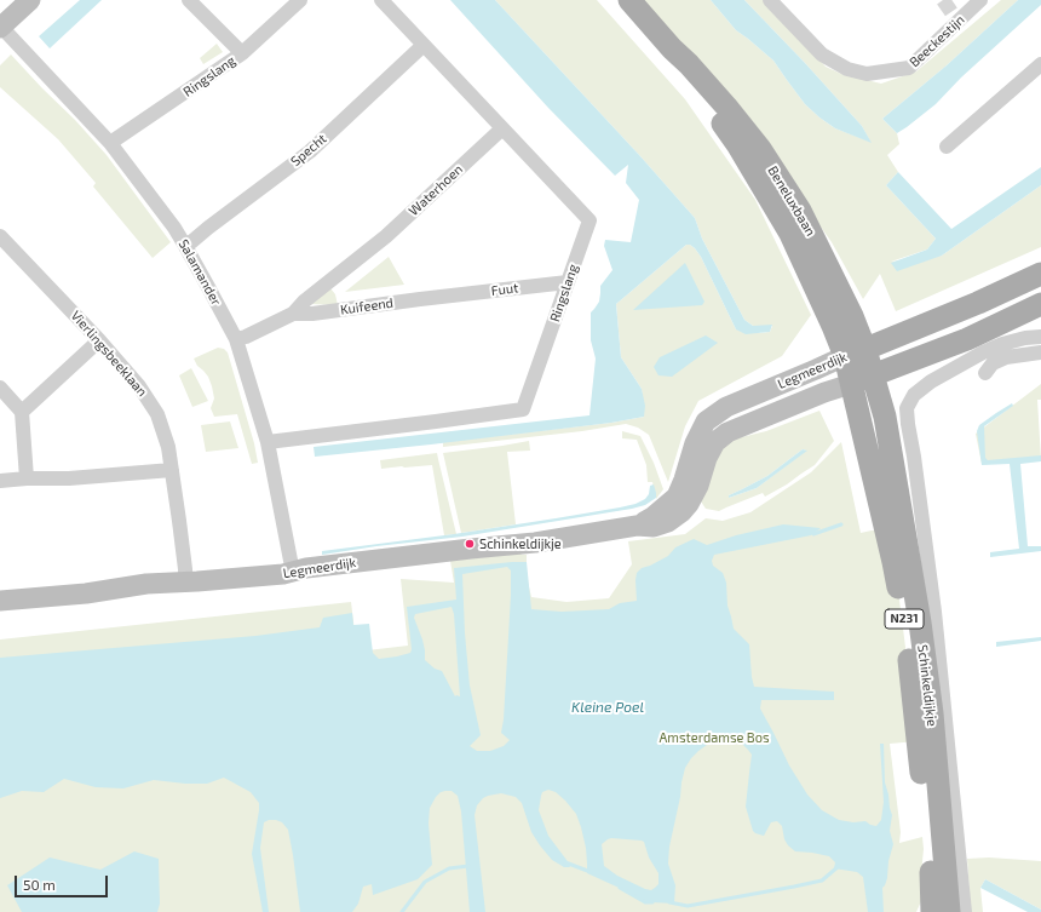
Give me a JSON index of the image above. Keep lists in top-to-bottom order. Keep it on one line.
{"streets":{"main road":["Beneluxbaan","Legmeerdijk","N231","Schinkeldijkje"],"street":["Beeckestijn","Ringslang","Specht","Waterhoen","Salamander","Fuut","Kuifeend","Vierlingsbeeklaan"]},"crossings":[["Ringslang","Specht"],["Ringslang","Waterhoen"],["Ringslang","Salamander"],["Ringslang","Fuut"],["Specht","Salamander"],["Waterhoen","Kuifeend"],["Beneluxbaan","Legmeerdijk"],["Beneluxbaan","Schinkeldijkje"],["Salamander","Kuifeend"],["Salamander","Legmeerdijk"],["Fuut","Kuifeend"],["Vierlingsbeeklaan","Legmeerdijk"],["Legmeerdijk","Schinkeldijkje"]],"water":["Kleine Poel"],"parks":["Amsterdamse Bos"],"places":["Schinkeldijkje"],"scale_bar":"50 m"}
